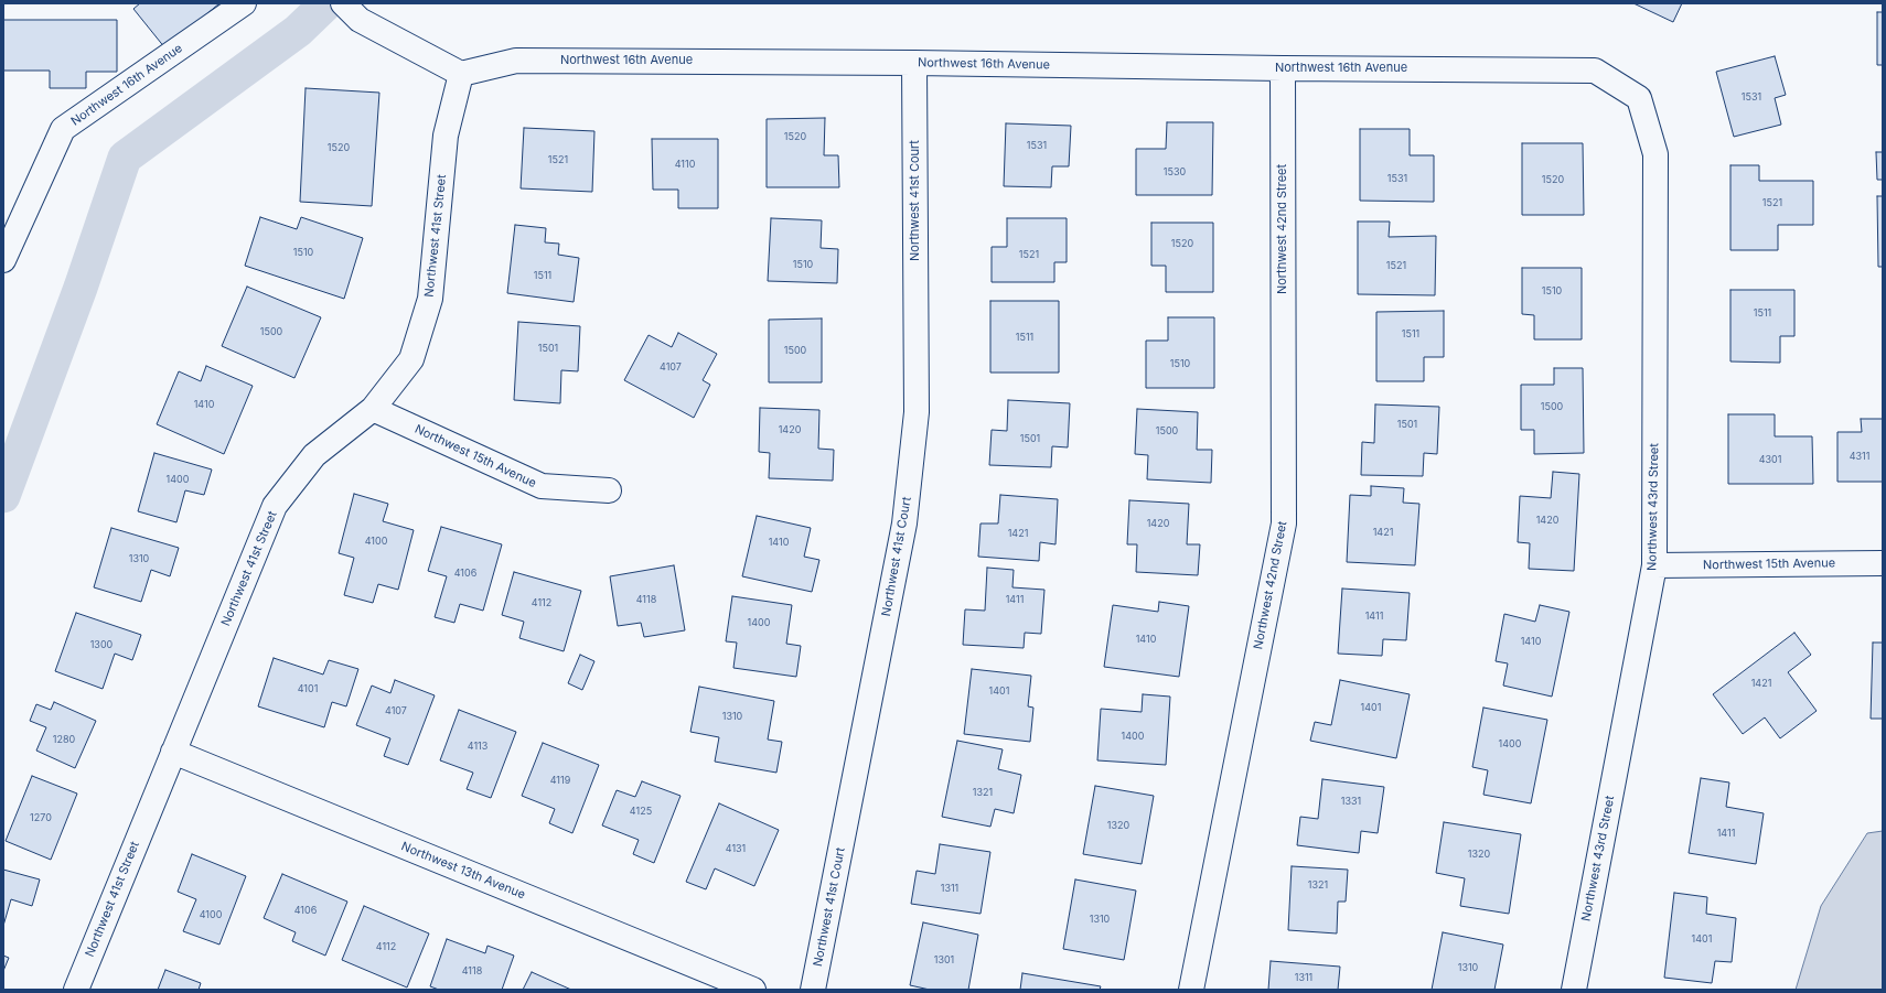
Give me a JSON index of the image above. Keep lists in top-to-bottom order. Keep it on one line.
{"streets":{"street":["Northwest 16th Avenue","Northwest 41st Court","Northwest 42nd Street","Northwest 41st Street","Northwest 15th Avenue","Northwest 43rd Street","Northwest 13th Avenue"]},"crossings":[["Northwest 16th Avenue","Northwest 41st Court"],["Northwest 16th Avenue","Northwest 42nd Street"],["Northwest 16th Avenue","Northwest 41st Street"],["Northwest 16th Avenue","Northwest 43rd Street"],["Northwest 41st Street","Northwest 15th Avenue"],["Northwest 41st Street","Northwest 13th Avenue"],["Northwest 15th Avenue","Northwest 43rd Street"]],"house_numbers":["1531","1520","1531","1520","1521","4110","1530","1531","1520","1521","1520","1510","1521","1510","1521","1511","1510","1511","1500","1511","1511","1501","1500","1510","4107","1410","1500","1501","1420","1500","1501","4311","4301","1400","1420","1420","1421","1421","4100","1410","1310","4106","4118","1411","4112","1411","1400","1410","1410","1300","1421","4101","1401","1401","4107","1310","1400","1280","1400","4113","4119","1321","1331","4125","1270","1320","1411","4131","1320","1321","1311","4106","4100","1310","1401","4112","1301","1310","4118","1311"]}
